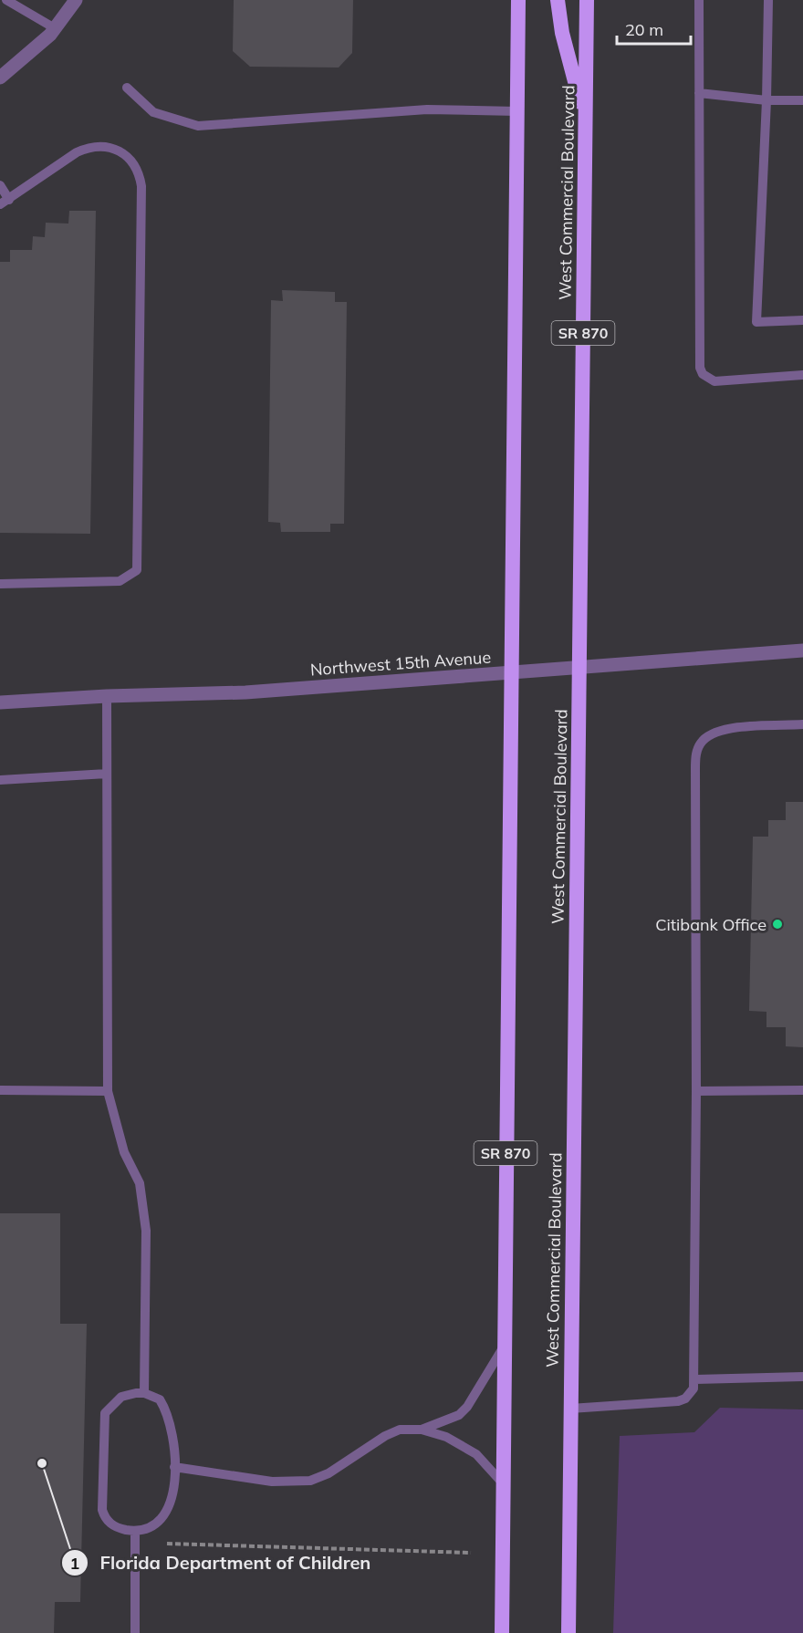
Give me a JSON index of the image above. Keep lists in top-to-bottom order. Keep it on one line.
{"streets":{"highway":["West Commercial Boulevard","SR 870"],"street":["Northwest 15th Avenue"]},"crossings":[["West Commercial Boulevard","Northwest 15th Avenue"],["SR 870","Northwest 15th Avenue"]],"places":["Citibank Office","Florida Department of Children"],"scale_bar":"20 m"}
